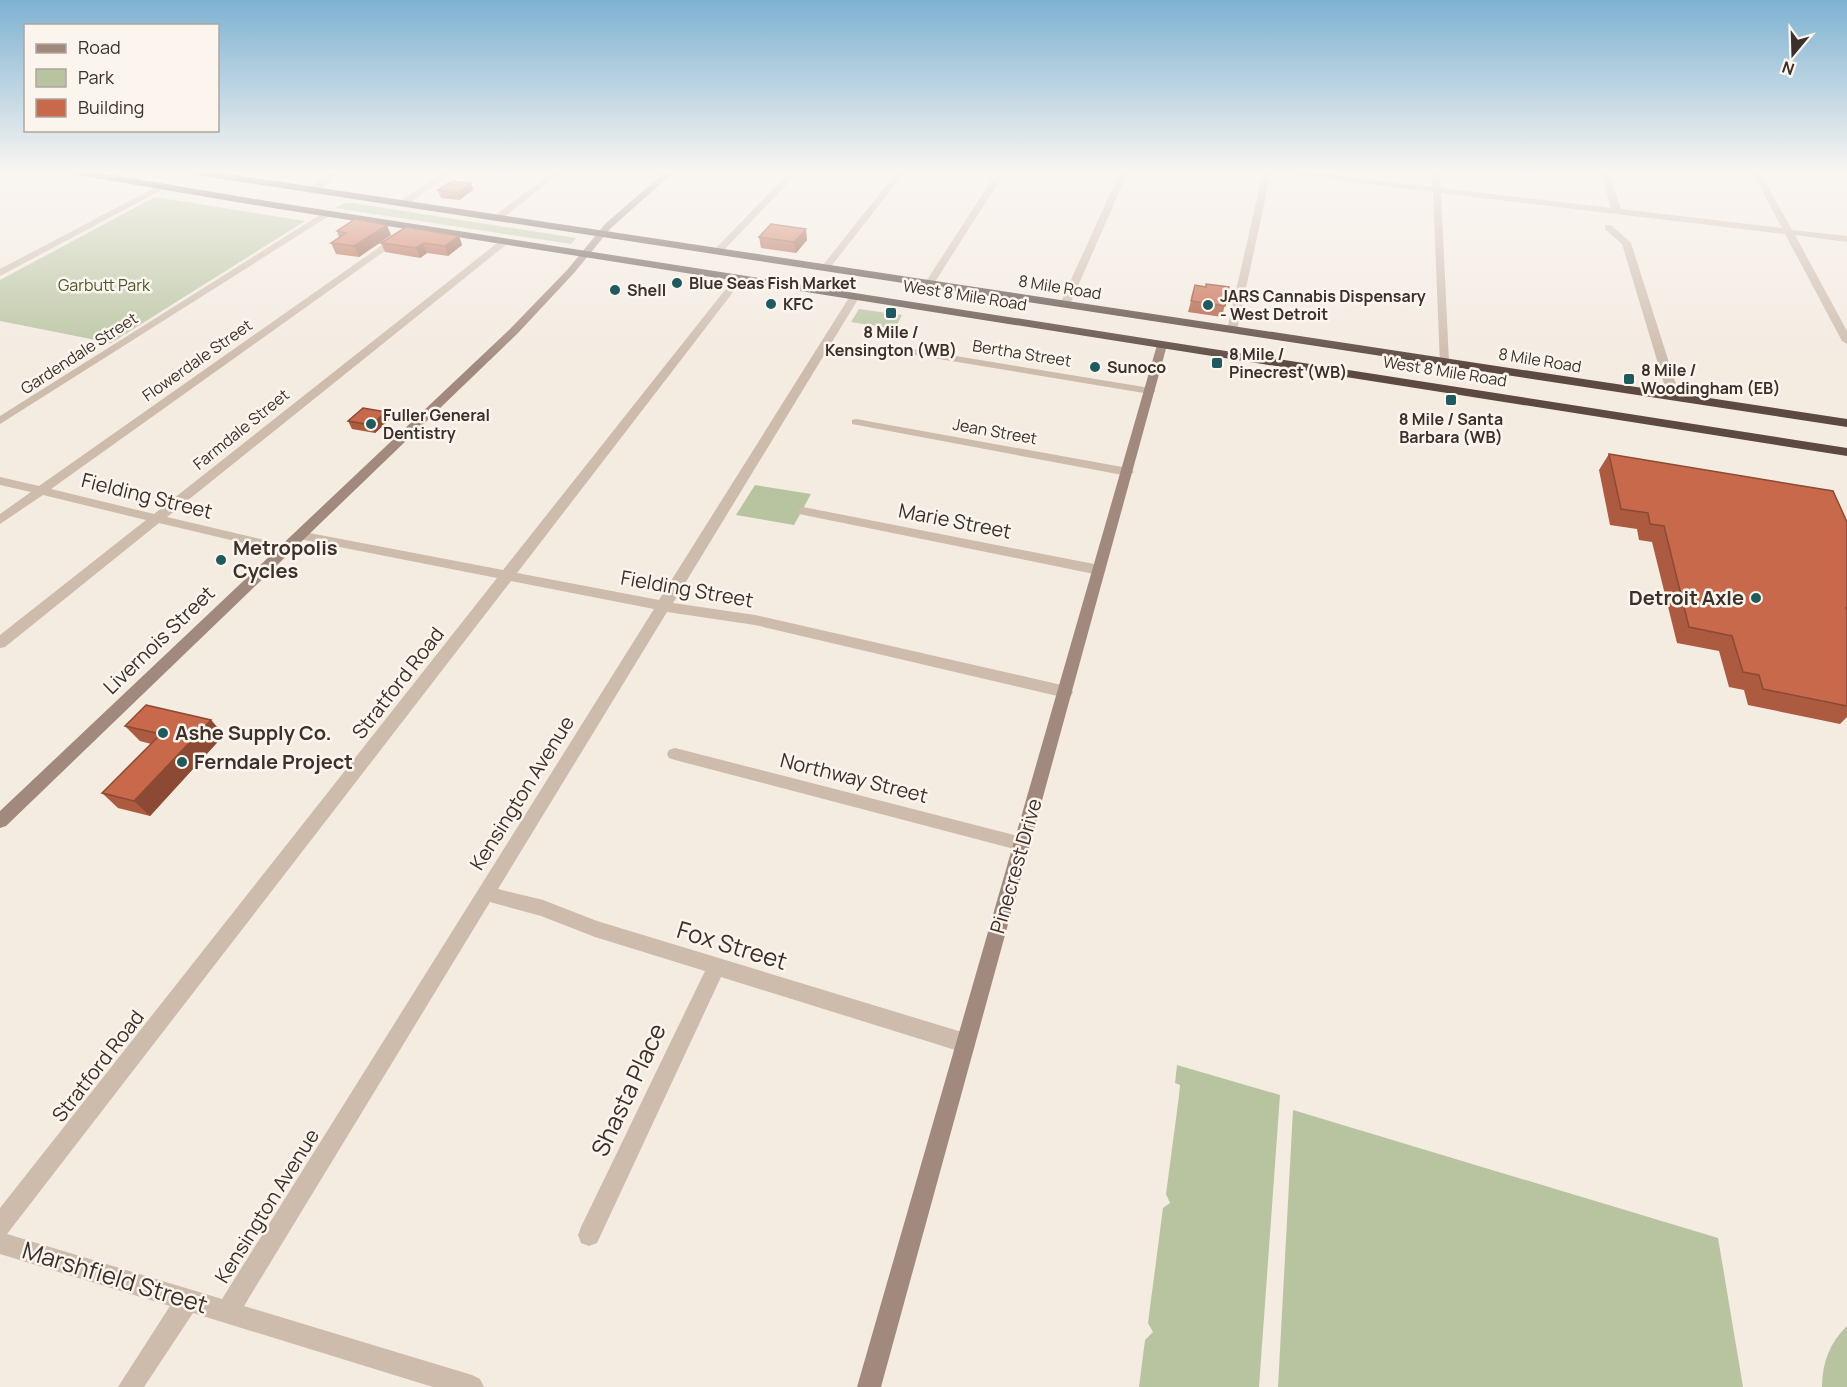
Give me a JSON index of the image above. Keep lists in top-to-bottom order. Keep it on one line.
{"streets":{"highway":["8 Mile Road","West 8 Mile Road"],"street":["Gardendale Street","Bertha Street","Flowerdale Street","Farmdale Street","Jean Street","Fielding Street","Marie Street","Livernois Street","Stratford Road","Northway Street","Kensington Avenue","Pinecrest Drive","Fox Street","Shasta Place","Marshfield Street"]},"crossings":[["West 8 Mile Road","Farmdale Street"],["West 8 Mile Road","Livernois Street"],["West 8 Mile Road","Stratford Road"],["West 8 Mile Road","Kensington Avenue"],["West 8 Mile Road","Pinecrest Drive"],["Bertha Street","Pinecrest Drive"],["Flowerdale Street","Fielding Street"],["Farmdale Street","Fielding Street"],["Jean Street","Pinecrest Drive"],["Fielding Street","Livernois Street"],["Fielding Street","Stratford Road"],["Fielding Street","Kensington Avenue"],["Fielding Street","Pinecrest Drive"],["Marie Street","Pinecrest Drive"],["Northway Street","Pinecrest Drive"],["Kensington Avenue","Fox Street"],["Kensington Avenue","Marshfield Street"],["Pinecrest Drive","Fox Street"],["Fox Street","Shasta Place"]],"parks":["Garbutt Park"],"places":{"other":["Blue Seas Fish Market","Shell","KFC","JARS Cannabis Dispensary - West Detroit","Sunoco","Fuller General Dentistry","Metropolis Cycles","Detroit Axle","Ashe Supply Co.","Ferndale Project"],"transit":["8 Mile / Kensington (WB)","8 Mile / Pinecrest (WB)","8 Mile / Woodingham (EB)","8 Mile / Santa Barbara (WB)"]},"legend":["Road","Park","Building"],"north":"bottom"}
